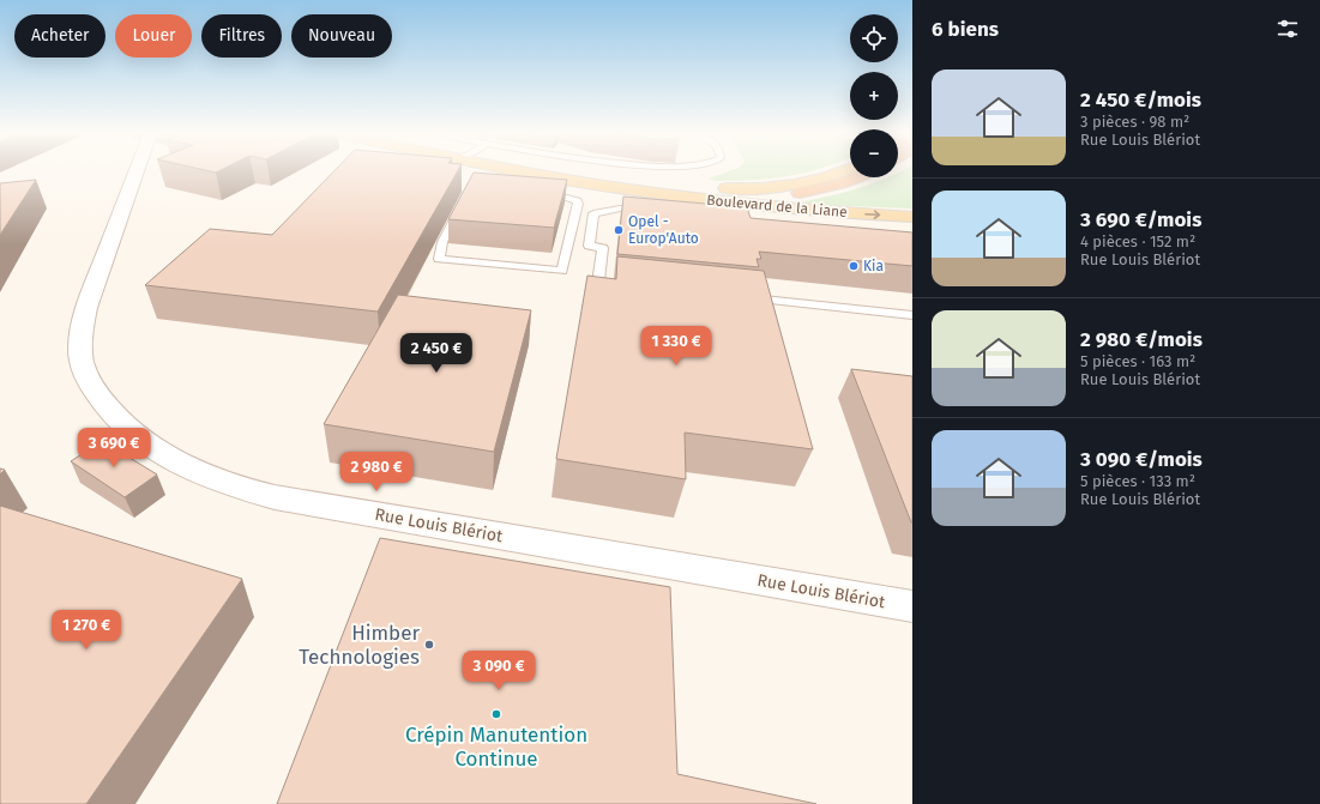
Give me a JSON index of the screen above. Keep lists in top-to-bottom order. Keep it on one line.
{"streets":{"main road":["Boulevard de la Liane"],"street":["Rue Louis Blériot"]},"places":["Opel - Europ'Auto","Kia","Himber Technologies","Crépin Manutention Continue"],"page":{"heading":"6 biens","map_buttons":["+","−"],"chip":["Acheter","Louer","Filtres","Nouveau"],"list":[{"name":"2 450 €/mois","note":"3 pièces · 98 m² · Rue Louis Blériot"},{"name":"3 690 €/mois","note":"4 pièces · 152 m² · Rue Louis Blériot"},{"name":"2 980 €/mois","note":"5 pièces · 163 m² · Rue Louis Blériot"},{"name":"3 090 €/mois","note":"5 pièces · 133 m² · Rue Louis Blériot"}],"price":["1 330 €","2 450 €","3 690 €","2 980 €","1 270 €","3 090 €"]}}
